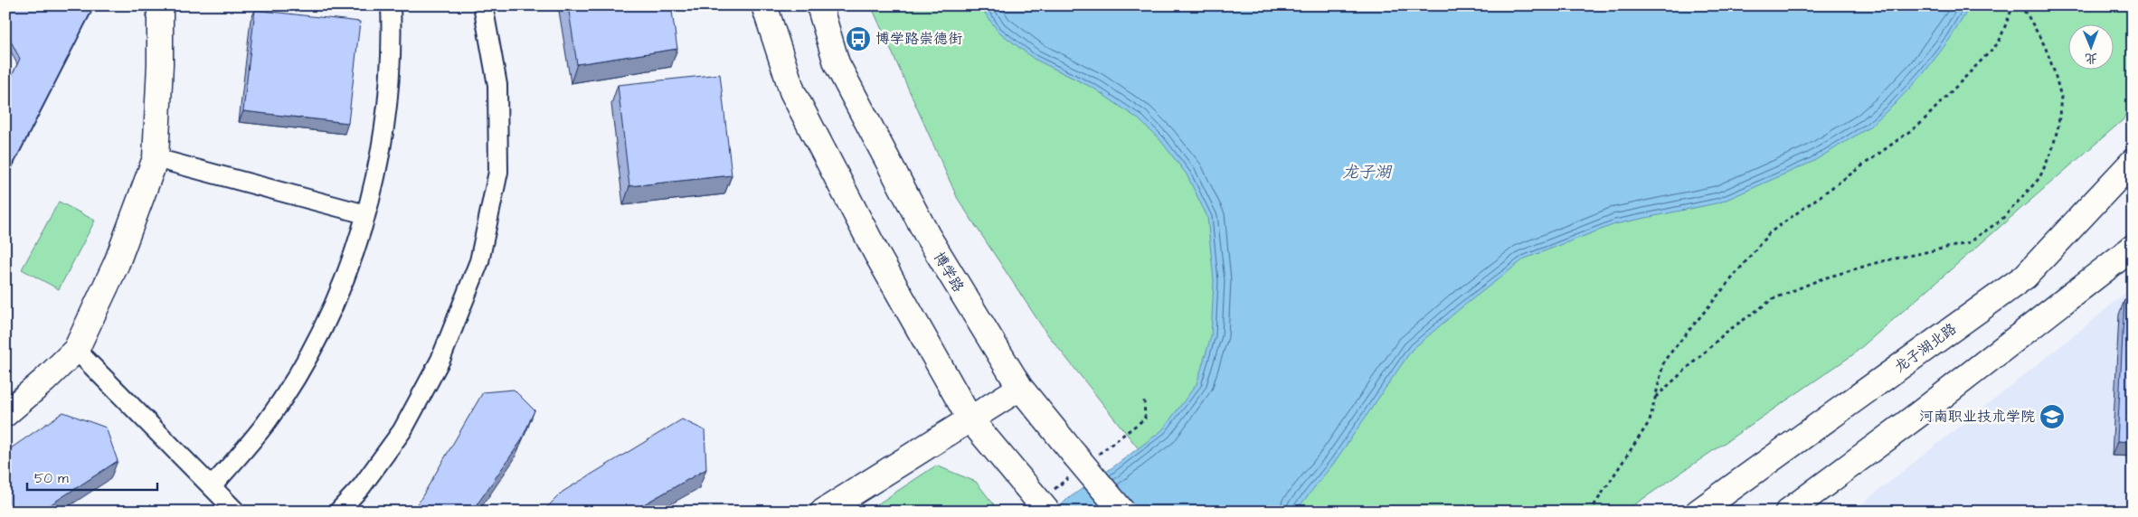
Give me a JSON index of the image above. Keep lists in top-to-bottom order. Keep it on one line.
{"streets":{"street":["博学路","龙子湖北路"]},"water":["龙子湖"],"places":{"bus stop":["博学路崇德街"],"school or university":["河南职业技术学院"]},"scale_bar":"50 m","north":"bottom"}
